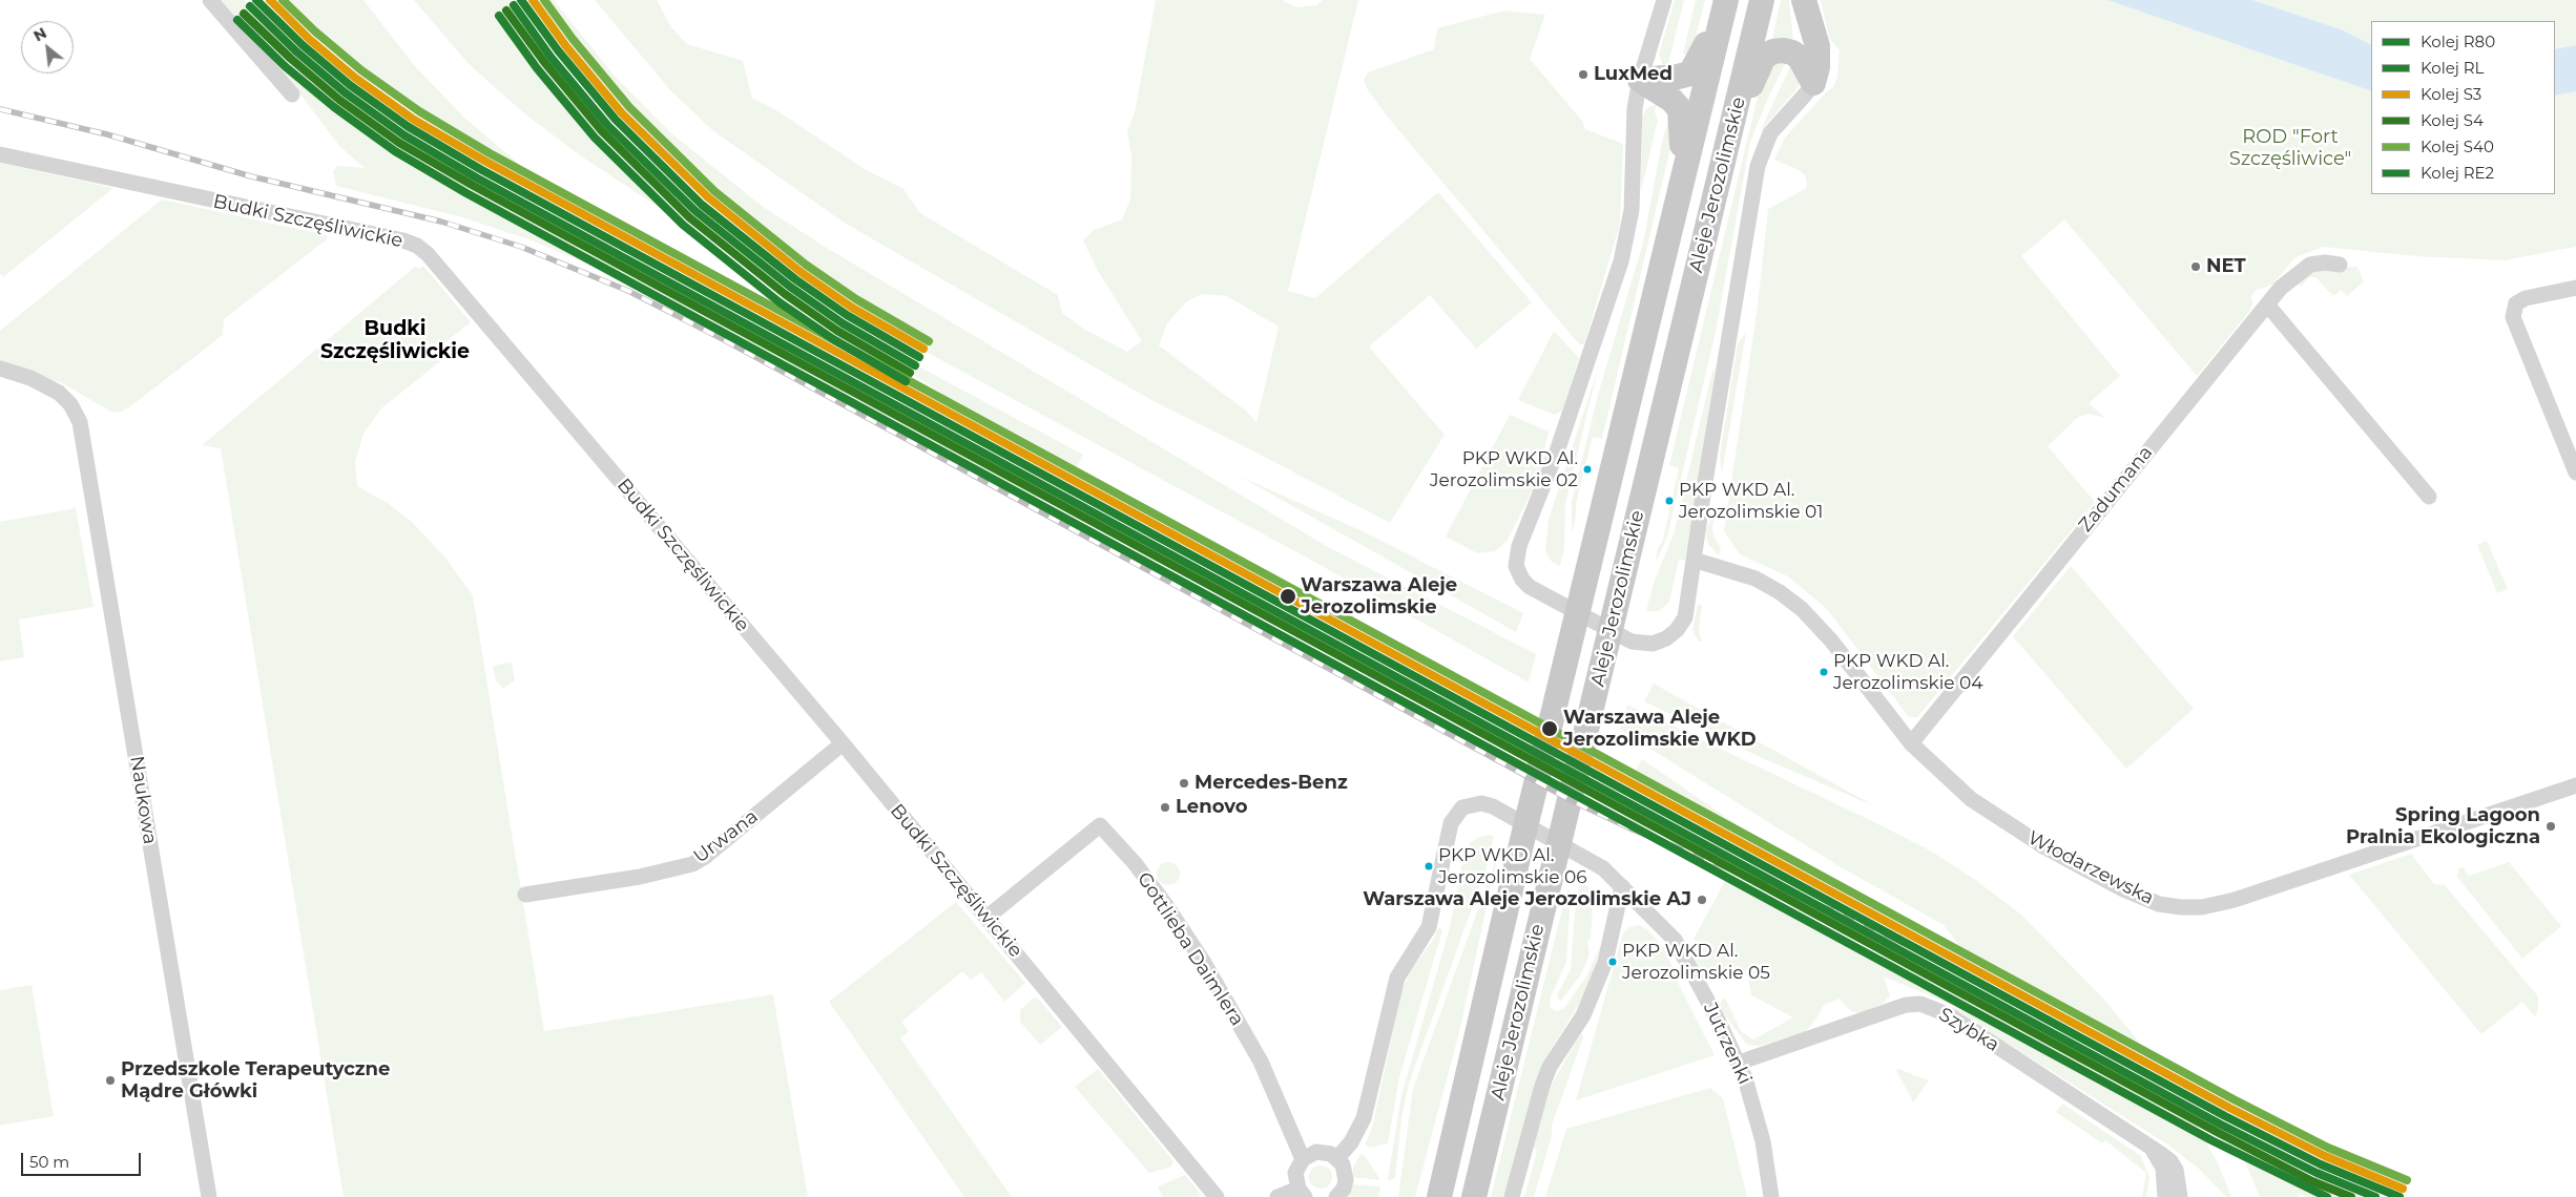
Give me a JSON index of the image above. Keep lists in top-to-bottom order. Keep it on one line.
{"streets":{"main road":["Aleje Jerozolimskie"],"street":["Budki Szczęśliwickie","Zadumana","Naukowa","Urwana","Włodarzewska","Gottlieba Daimlera","Szybka","Jutrzenki"]},"crossings":[["Budki Szczęśliwickie","Urwana"],["Budki Szczęśliwickie","Gottlieba Daimlera"],["Zadumana","Włodarzewska"],["Szybka","Jutrzenki"]],"districts":["Budki Szczęśliwickie"],"parks":["ROD \"Fort Szczęśliwice\""],"places":["LuxMed","NET","PKP WKD Al. Jerozolimskie 02","PKP WKD Al. Jerozolimskie 01","Warszawa Aleje Jerozolimskie","PKP WKD Al. Jerozolimskie 04","Warszawa Aleje Jerozolimskie WKD","Mercedes-Benz","Lenovo","Spring Lagoon Pralnia Ekologiczna","PKP WKD Al. Jerozolimskie 06","Warszawa Aleje Jerozolimskie AJ","PKP WKD Al. Jerozolimskie 05","Przedszkole Terapeutyczne Mądre Główki"],"lines":["rail line R80","rail line S3","rail line S40","rail line RL","rail line S4","rail line RE2"],"legend":["Kolej R80","Kolej RL","Kolej S3","Kolej S4","Kolej S40","Kolej RE2"],"scale_bar":"50 m","north":"top left"}
